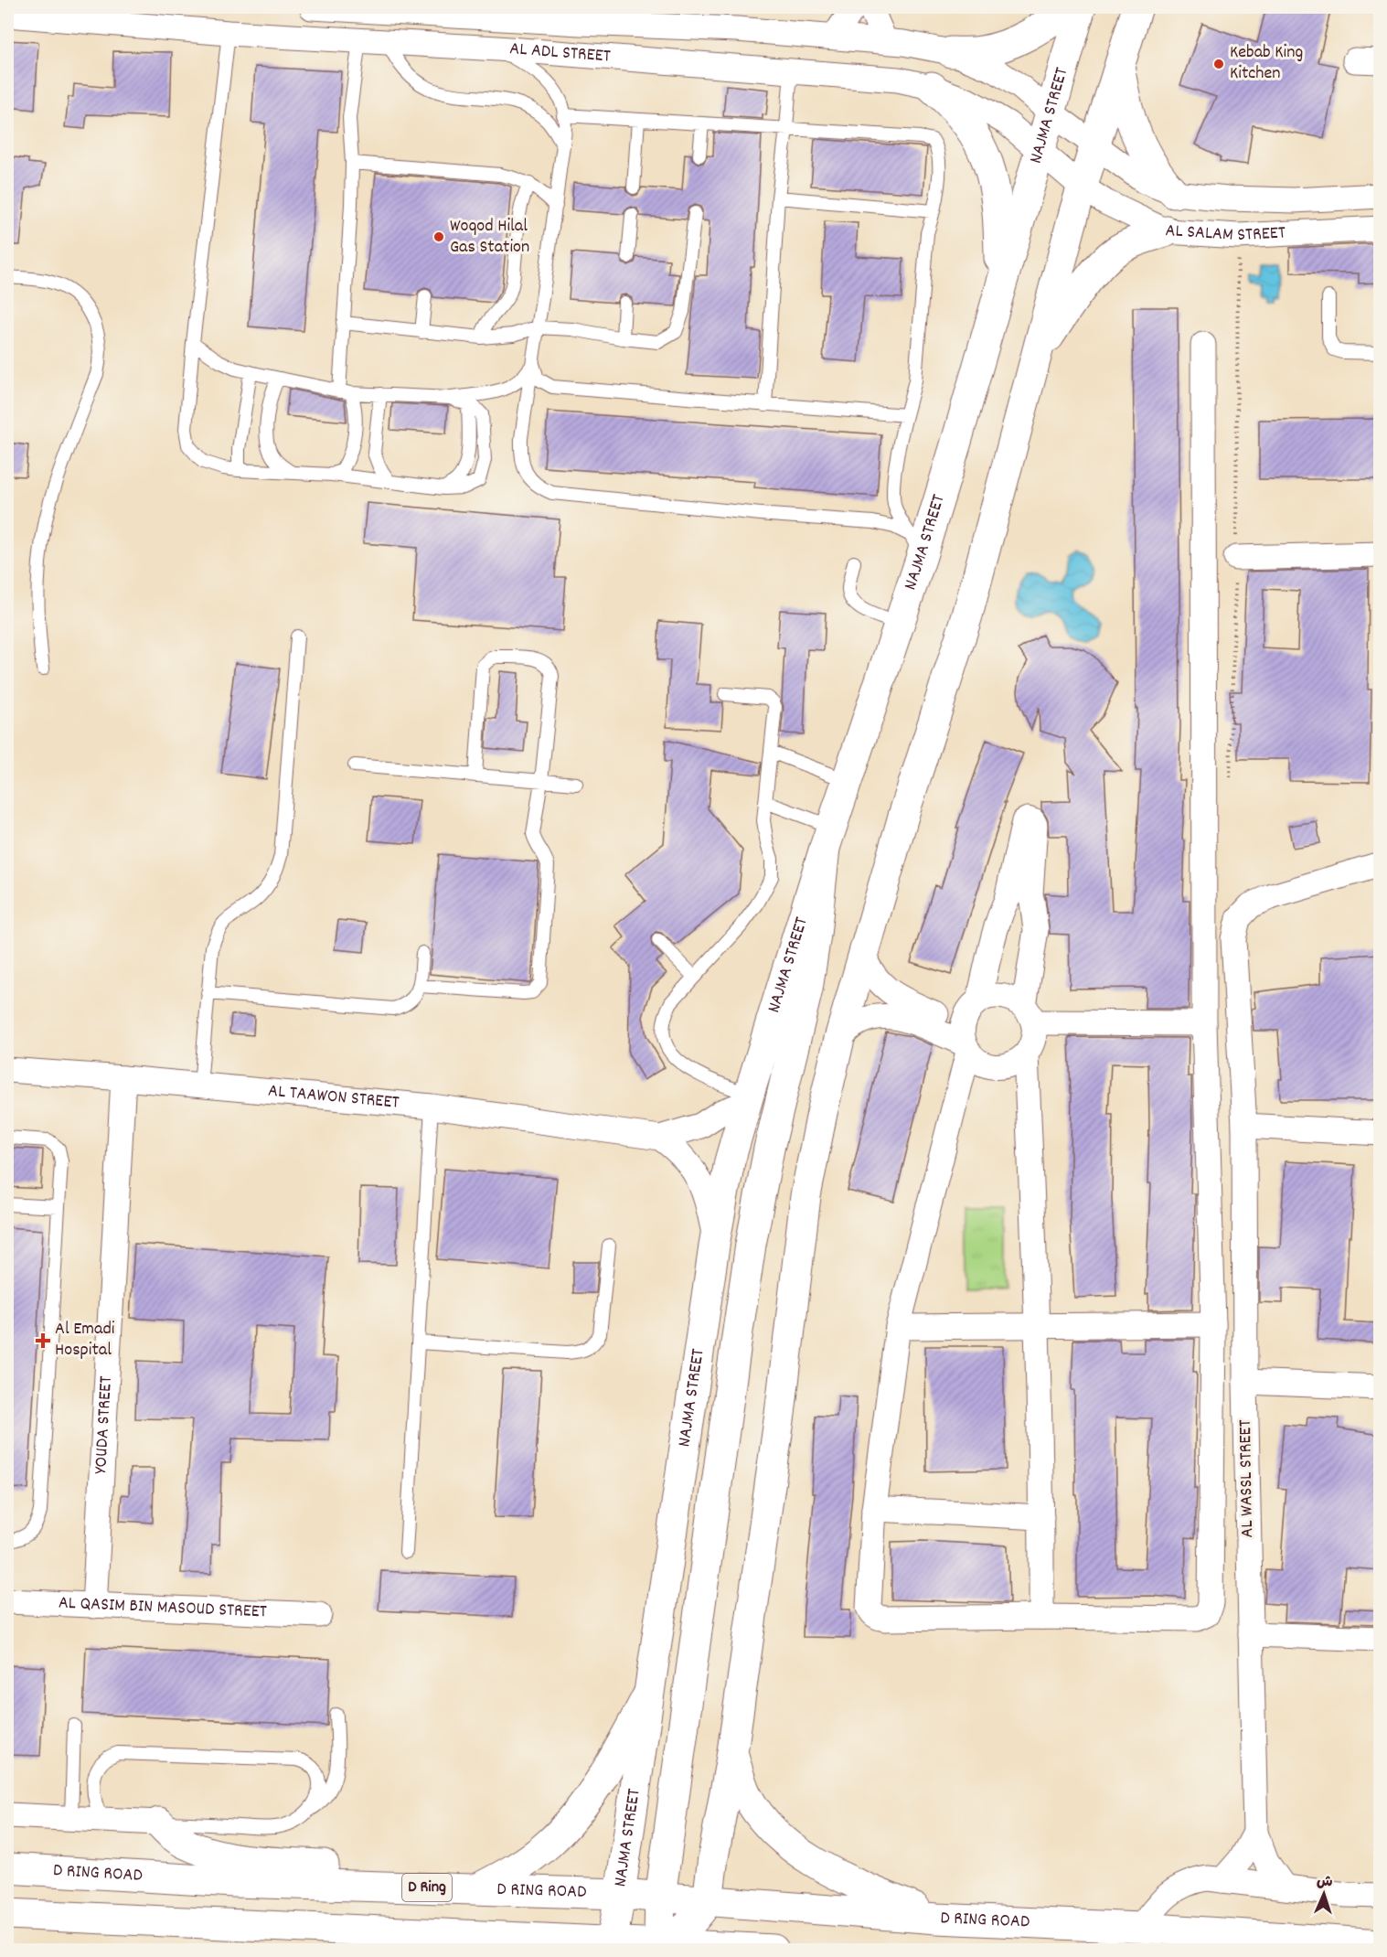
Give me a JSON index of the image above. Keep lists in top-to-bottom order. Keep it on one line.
{"streets":{"main road":["NAJMA STREET","D RING ROAD","D Ring"],"street":["AL ADL STREET","AL SALAM STREET","AL TAAWON STREET","YOUDA STREET","AL WASSL STREET","AL QASIM BIN MASOUD STREET"]},"crossings":[["AL ADL STREET","NAJMA STREET"],["AL ADL STREET","AL SALAM STREET"],["NAJMA STREET","AL TAAWON STREET"],["NAJMA STREET","D RING ROAD"],["AL TAAWON STREET","YOUDA STREET"],["YOUDA STREET","AL QASIM BIN MASOUD STREET"]],"places":{"other":["Kebab King Kitchen","Woqod Hilal Gas Station"],"health":["Al Emadi Hospital"]},"north":"top"}
